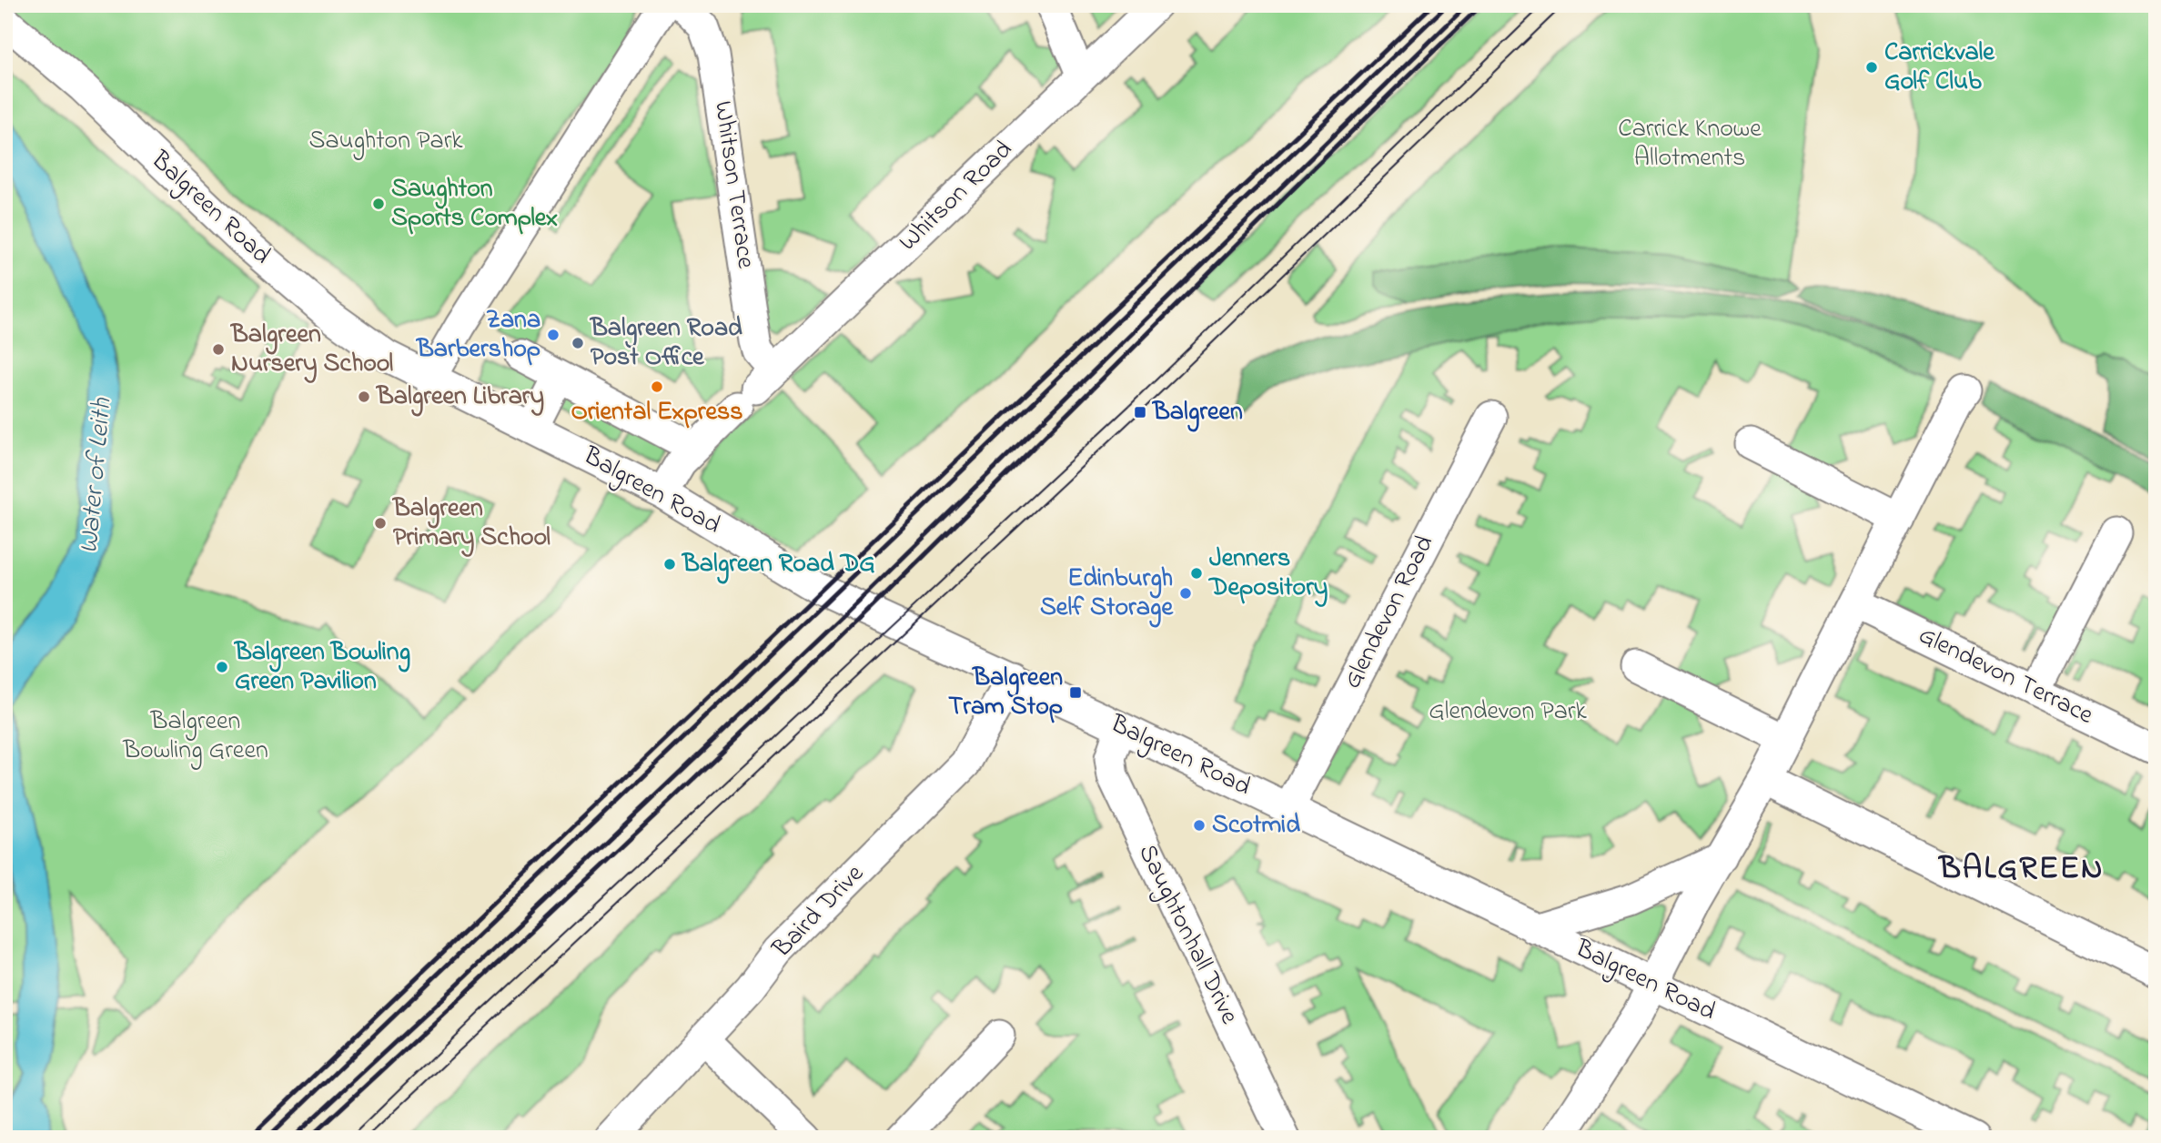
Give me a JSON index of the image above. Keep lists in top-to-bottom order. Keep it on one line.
{"streets":{"street":["Whitson Terrace","Whitson Road","Balgreen Road","Glendevon Road","Glendevon Terrace","Baird Drive","Saughtonhall Drive"]},"crossings":[["Whitson Terrace","Whitson Road"],["Whitson Road","Balgreen Road"],["Balgreen Road","Glendevon Road"],["Balgreen Road","Baird Drive"],["Balgreen Road","Saughtonhall Drive"]],"districts":["BALGREEN"],"water":["Water of Leith"],"parks":["Carrick Knowe Allotments","Saughton Park","Glendevon Park","Balgreen Bowling Green"],"places":{"other":["Carrickvale Golf Club","Saughton Sports Complex","Zana Barbershop","Balgreen Road Post Office","Balgreen Nursery School","Oriental Express","Balgreen Library","Balgreen Primary School","Balgreen Road DG","Jenners Depository","Edinburgh Self Storage","Balgreen Bowling Green Pavilion","Scotmid"],"transit":["Balgreen","Balgreen Tram Stop"]}}
